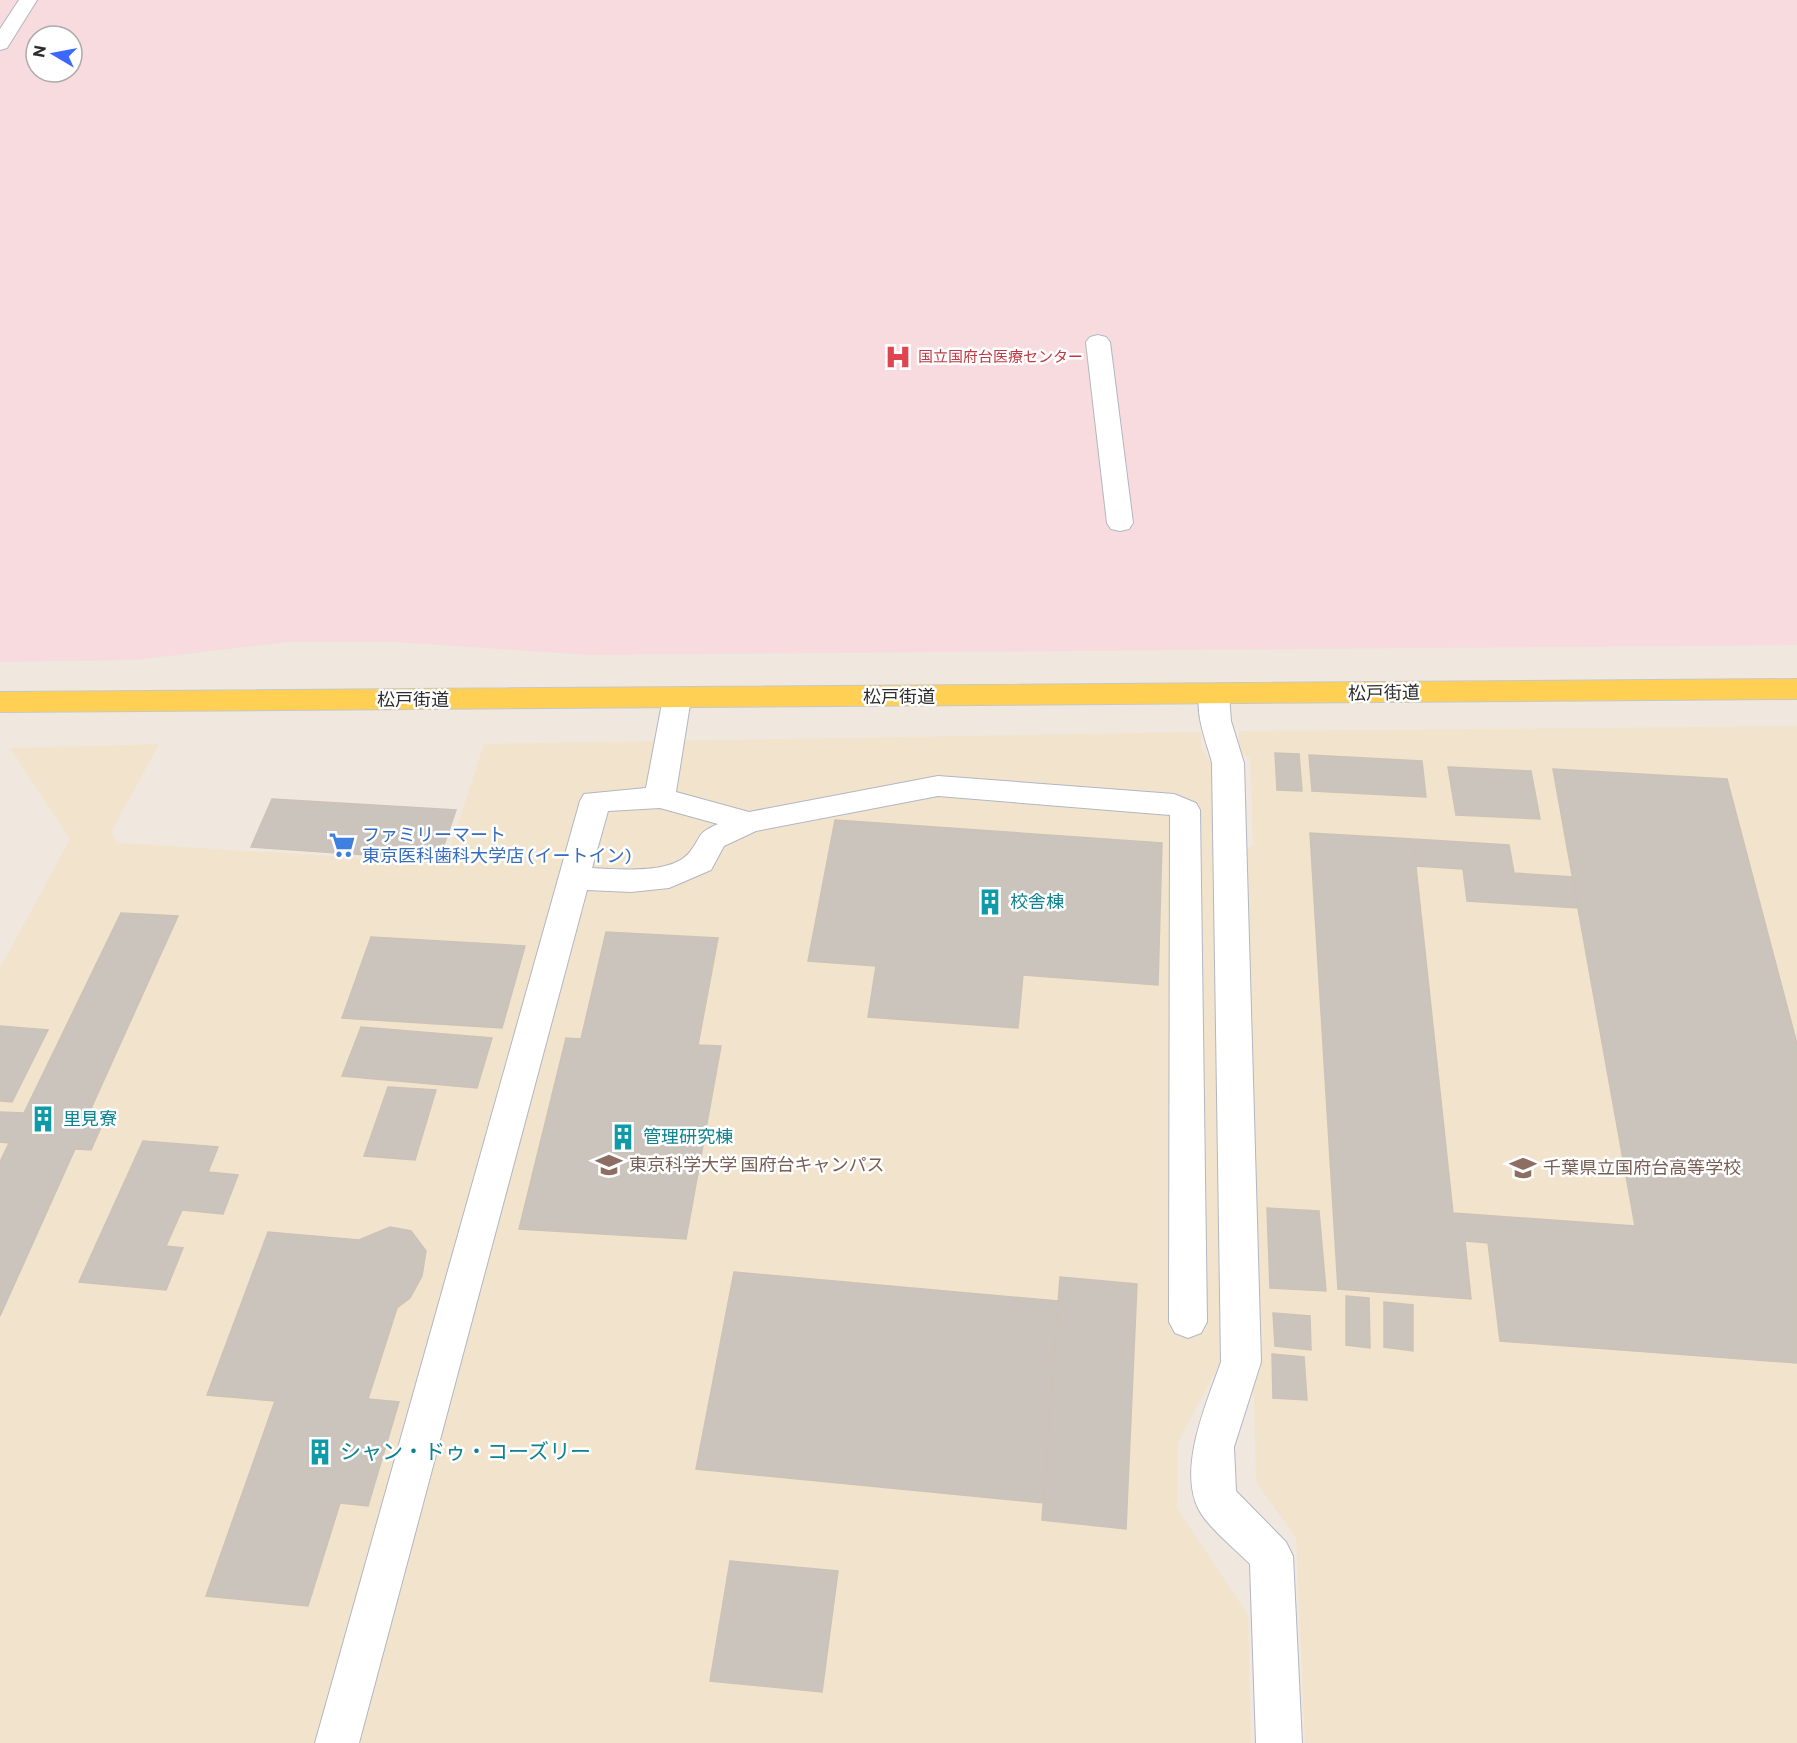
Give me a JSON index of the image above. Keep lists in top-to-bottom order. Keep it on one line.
{"streets":{"main road":["松戸街道"]},"places":{"hospital":["国立国府台医療センター"],"supermarket":["ファミリーマート 東京医科歯科大学店 (イートイン)"],"building":["校舎棟","里見寮","管理研究棟","シャン・ドゥ・コーズリー"],"school or university":["東京科学大学 国府台キャンパス","千葉県立国府台高等学校"]},"north":"left"}
